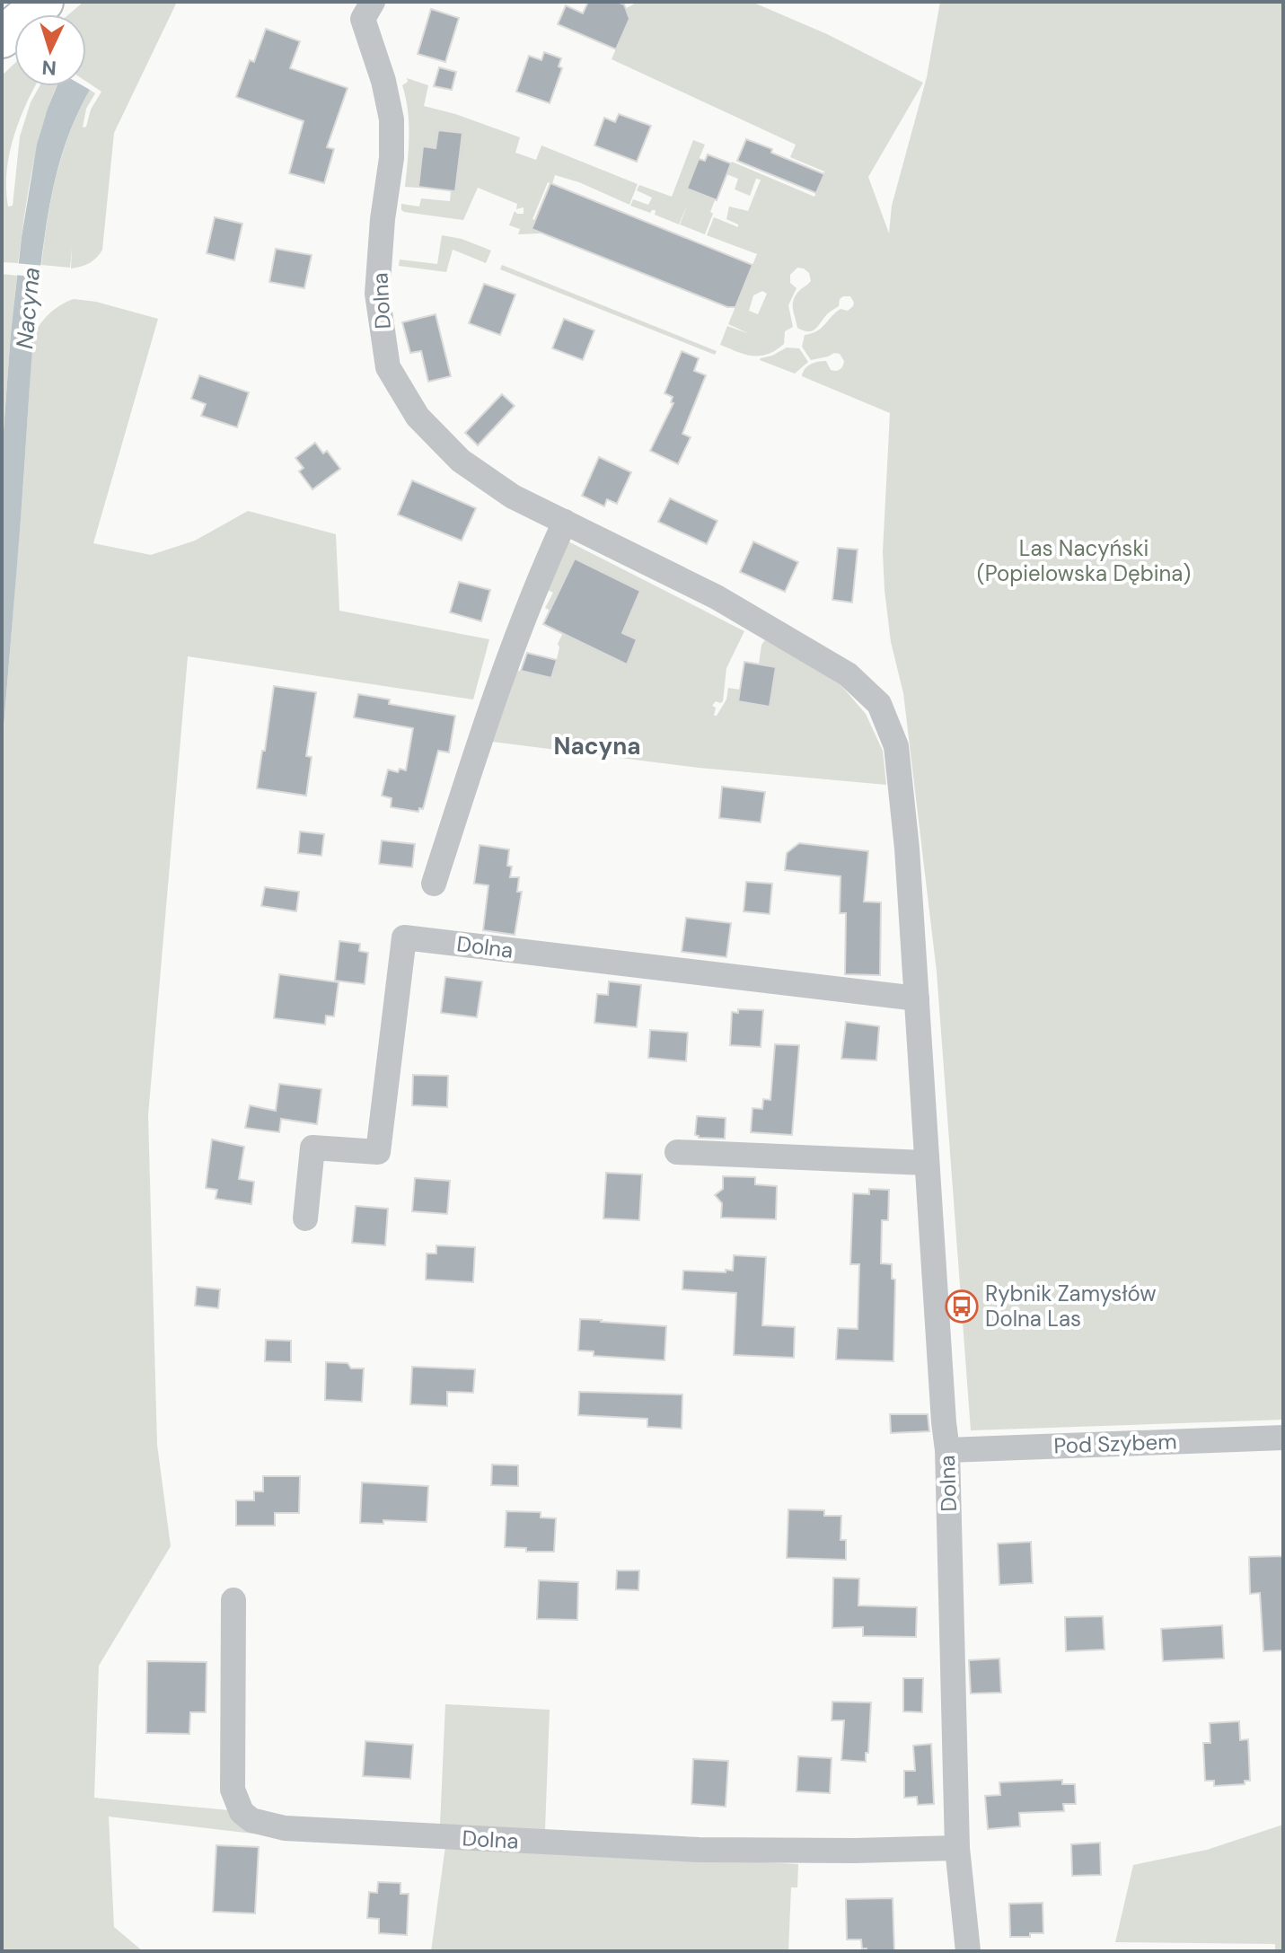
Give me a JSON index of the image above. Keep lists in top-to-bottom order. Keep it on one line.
{"streets":{"street":["Dolna","Pod Szybem"]},"crossings":[["Dolna","Pod Szybem"]],"districts":["Nacyna"],"water":["Nacyna"],"parks":["Las Nacyński (Popielowska Dębina)"],"places":{"bus stop":["Rybnik Zamysłów Dolna Las"]},"north":"bottom"}
